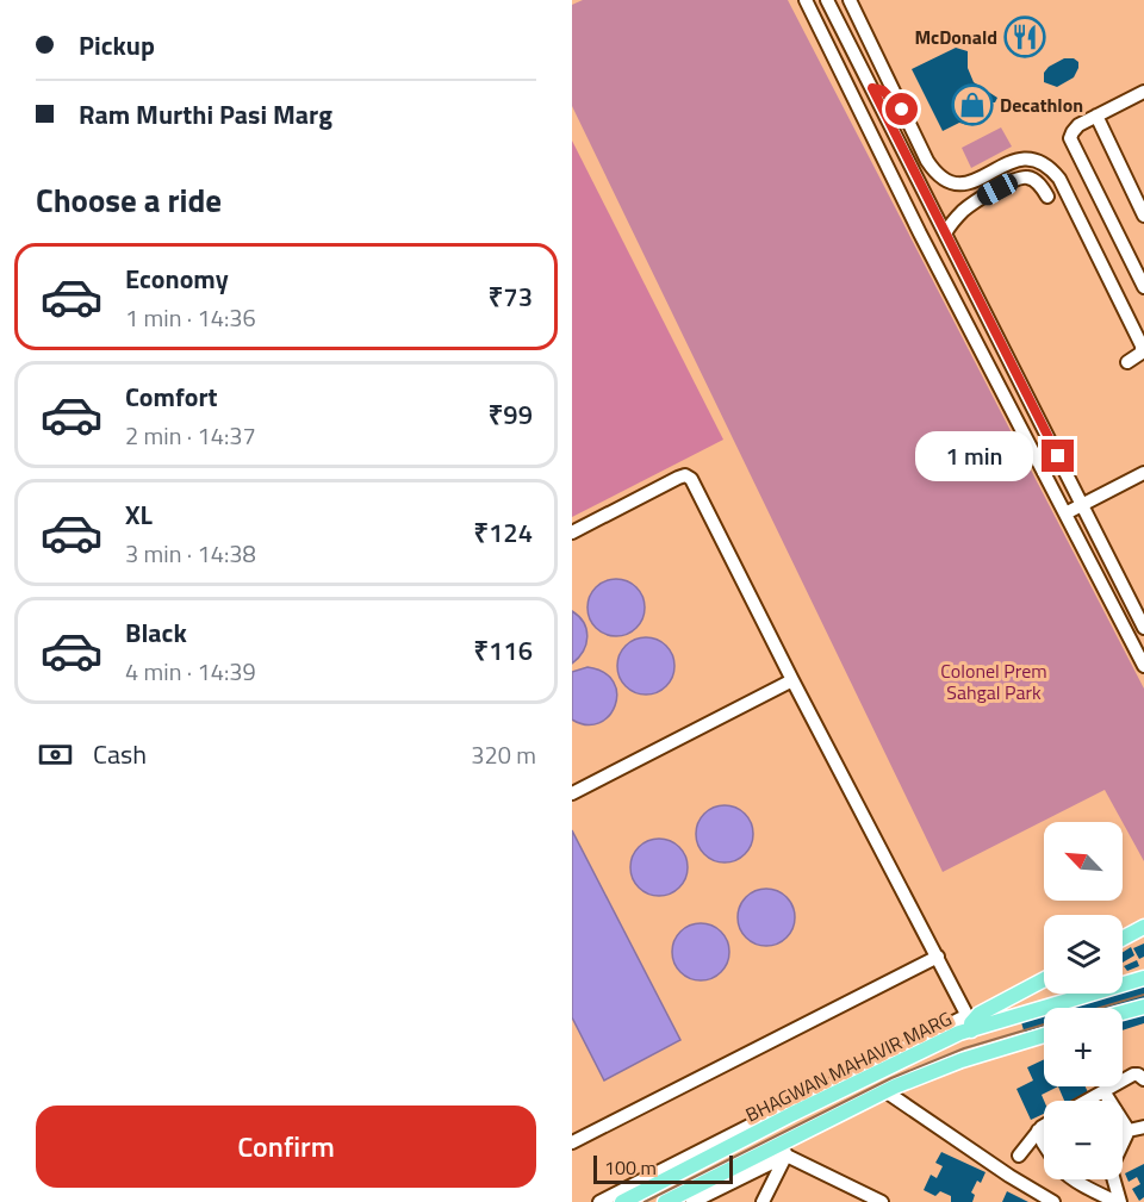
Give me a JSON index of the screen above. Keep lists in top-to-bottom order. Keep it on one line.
{"streets":{"main road":["BHAGWAN MAHAVIR MARG"]},"parks":["Colonel Prem Sahgal Park"],"places":{"restaurant":["McDonald"],"shop":["Decathlon"]},"scale_bar":"100 m","north":"top left","page":{"banner":["Pickup","Ram Murthi Pasi Marg"],"heading":"Choose a ride","list":[{"name":"Economy","note":"1 min · 14:36","value":"₹73"},{"name":"Comfort","note":"2 min · 14:37","value":"₹99"},{"name":"XL","note":"3 min · 14:38","value":"₹124"},{"name":"Black","note":"4 min · 14:39","value":"₹116"}],"bubble":"1 min","pay":["Cash","320 m"],"map_buttons":["+","−"],"buttons":"Confirm","scale":"100 m"}}
